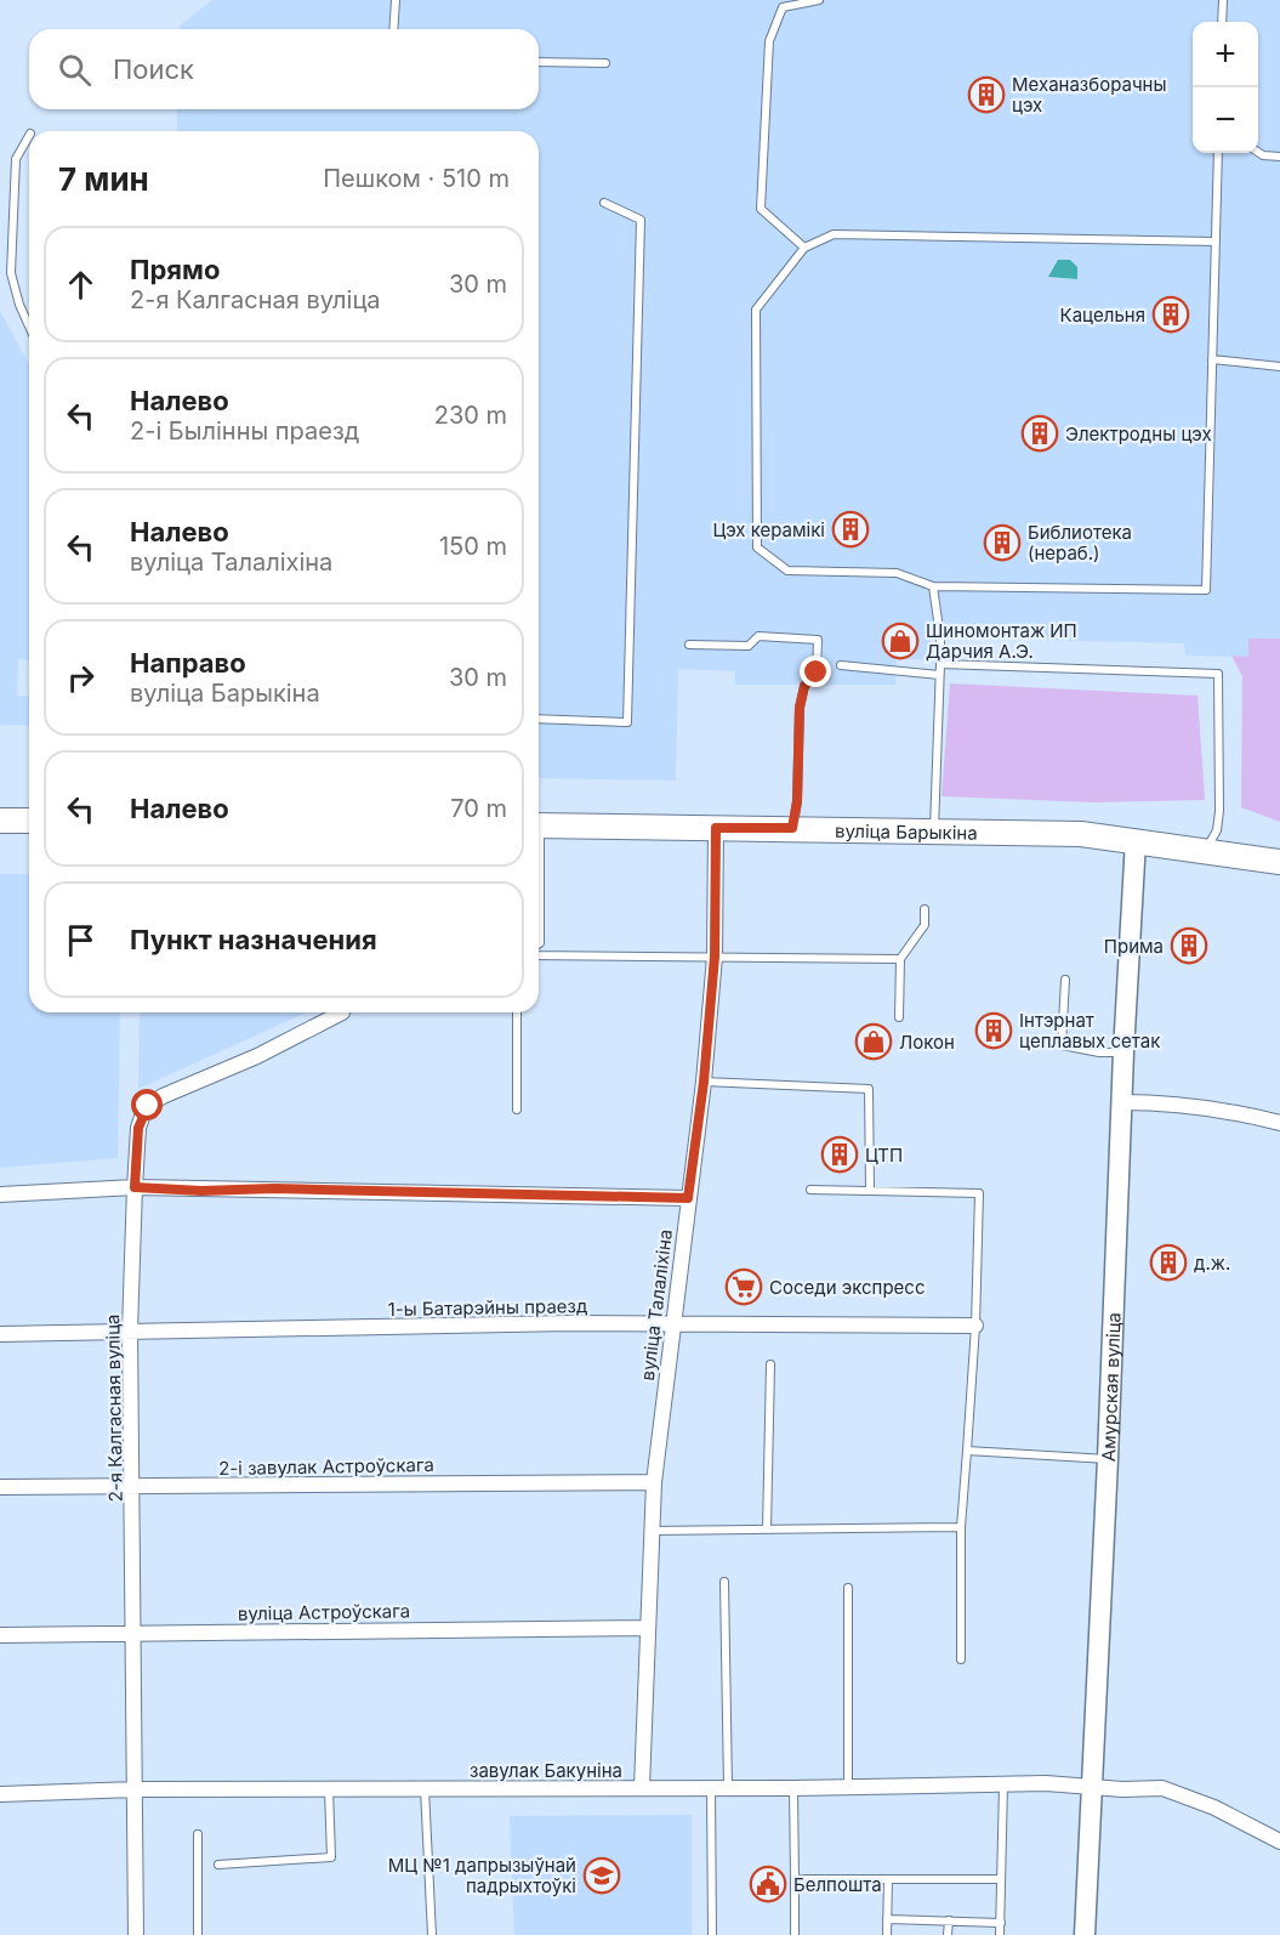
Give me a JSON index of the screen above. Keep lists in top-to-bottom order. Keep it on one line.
{"streets":{"main road":["вуліца Барыкіна"],"street":["вуліца Талаліхіна","1-ы Батарэйны праезд","Амурская вуліца","2-я Калгасная вуліца","2-і завулак Астроўскага","вуліца Астроўскага","завулак Бакуніна"]},"crossings":[["вуліца Барыкіна","вуліца Талаліхіна"],["вуліца Барыкіна","Амурская вуліца"],["вуліца Талаліхіна","1-ы Батарэйны праезд"],["вуліца Талаліхіна","2-і завулак Астроўскага"],["вуліца Талаліхіна","вуліца Астроўскага"],["вуліца Талаліхіна","завулак Бакуніна"],["1-ы Батарэйны праезд","2-я Калгасная вуліца"],["Амурская вуліца","завулак Бакуніна"],["2-я Калгасная вуліца","2-і завулак Астроўскага"],["2-я Калгасная вуліца","вуліца Астроўскага"],["2-я Калгасная вуліца","завулак Бакуніна"]],"places":{"building":["Механазборачны цэх","Кацельня","Электродны цэх","Цэх керамікі","Библиотека (нераб.)","Прима","Інтэрнат цеплавых сетак","ЦТП","д.ж."],"shop":["Шиномонтаж ИП Дарчия А.Э.","Локон"],"supermarket":["Соседи экспресс"],"school or university":["МЦ №1 дапрызыўнай падрыхтоўкі"],"public building":["Белпошта"]},"page":{"map_buttons":["+","−"],"search":"Поиск","heading":["7 мин","Пешком · 510 m"],"list":[["Прямо","2-я Калгасная вуліца","30 m"],["Налево","2-і Былінны праезд","230 m"],["Налево","вуліца Талаліхіна","150 m"],["Направо","вуліца Барыкіна","30 m"],["Налево","70 m"],"Пункт назначения"]}}
